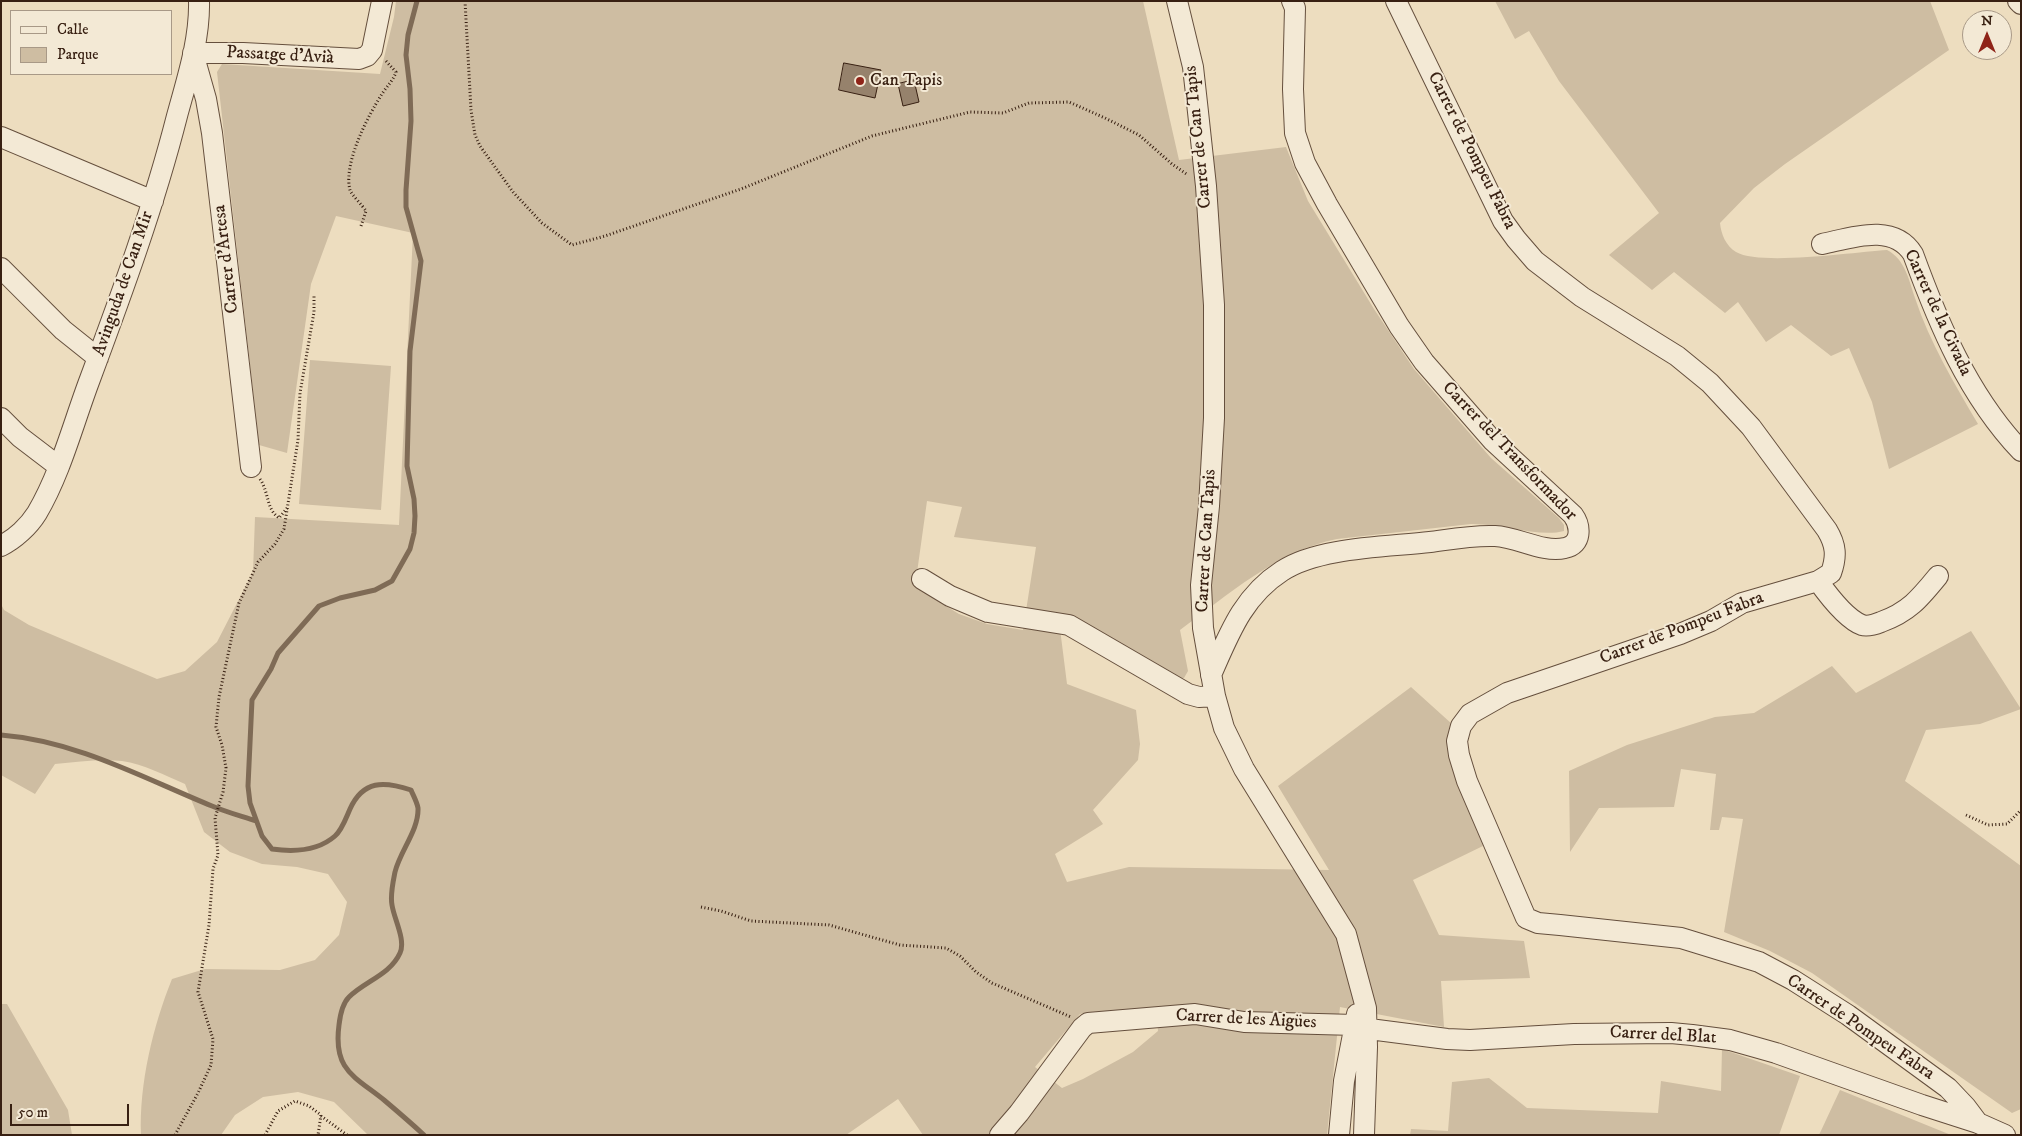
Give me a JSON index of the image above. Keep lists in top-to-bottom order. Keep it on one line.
{"streets":{"street":["Passatge d'Avià","Carrer de Can Tapis","Carrer de Pompeu Fabra","Carrer d'Artesa","Avinguda de Can Mir","Carrer de la Civada","Carrer del Transformador","Carrer de les Aigües","Carrer del Blat"]},"crossings":[["Passatge d'Avià","Carrer d'Artesa"],["Passatge d'Avià","Avinguda de Can Mir"],["Carrer de Can Tapis","Carrer del Transformador"],["Carrer de Can Tapis","Carrer de les Aigües"],["Carrer de Can Tapis","Carrer del Blat"],["Carrer de Pompeu Fabra","Carrer del Blat"],["Carrer d'Artesa","Avinguda de Can Mir"],["Carrer de les Aigües","Carrer del Blat"]],"places":["Can Tapis"],"legend":["Calle","Parque"],"scale_bar":"50 m","north":"top"}
